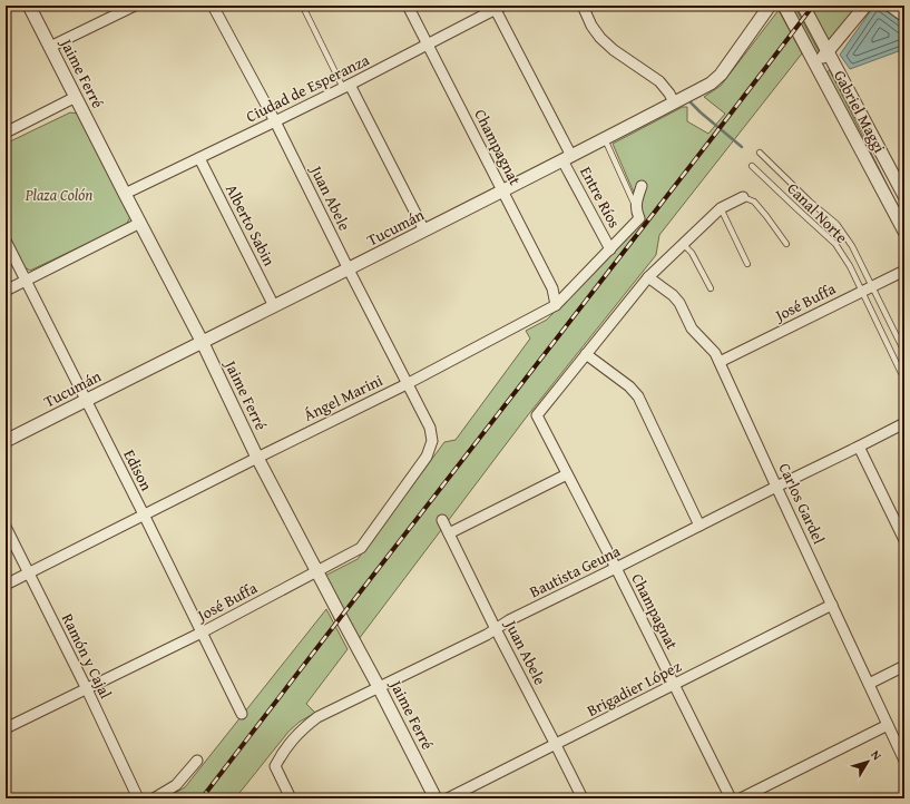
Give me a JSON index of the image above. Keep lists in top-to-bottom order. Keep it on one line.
{"streets":{"street":["Jaime Ferré","Ciudad de Esperanza","Gabriel Maggi","Champagnat","Entre Ríos","Juan Abele","Alberto Sabin","Tucumán","José Buffa","Ángel Marini","Edison","Carlos Gardel","Bautista Geuna","Ramón y Cajal","Brigadier López"],"lane":["Canal Norte"]},"crossings":[["Jaime Ferré","Ciudad de Esperanza"],["Jaime Ferré","Tucumán"],["Jaime Ferré","José Buffa"],["Jaime Ferré","Ángel Marini"],["Jaime Ferré","Bautista Geuna"],["Ciudad de Esperanza","Champagnat"],["Ciudad de Esperanza","Entre Ríos"],["Ciudad de Esperanza","Juan Abele"],["Ciudad de Esperanza","Alberto Sabin"],["Champagnat","Tucumán"],["Champagnat","Ángel Marini"],["Champagnat","Bautista Geuna"],["Champagnat","Brigadier López"],["Entre Ríos","Tucumán"],["Entre Ríos","Ángel Marini"],["Juan Abele","Tucumán"],["Juan Abele","José Buffa"],["Juan Abele","Ángel Marini"],["Juan Abele","Bautista Geuna"],["Juan Abele","Brigadier López"],["Canal Norte","José Buffa"],["Alberto Sabin","Tucumán"],["Tucumán","Edison"],["José Buffa","Edison"],["José Buffa","Carlos Gardel"],["José Buffa","Ramón y Cajal"],["Ángel Marini","Edison"],["Ángel Marini","Ramón y Cajal"],["Carlos Gardel","Bautista Geuna"],["Carlos Gardel","Brigadier López"]],"parks":["Plaza Colón"],"north":"top right"}
